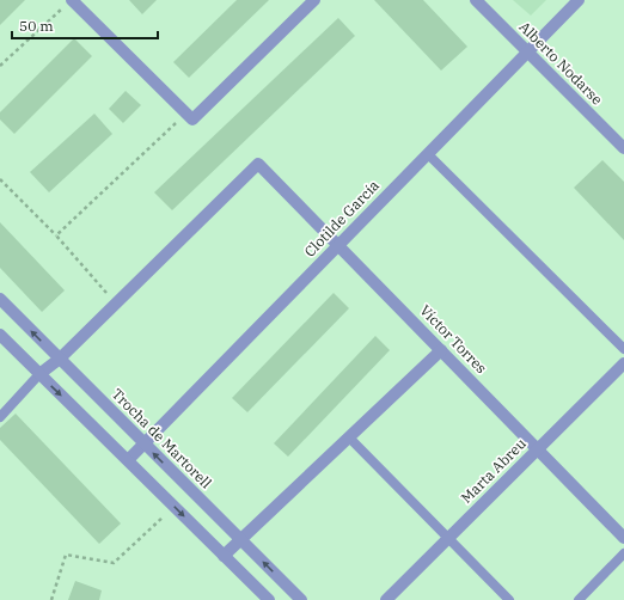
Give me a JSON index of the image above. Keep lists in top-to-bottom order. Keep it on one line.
{"streets":{"street":["Alberto Nodarse","Clotilde García","Víctor Torres","Trocha de Martorell","Marta Abreu"]},"crossings":[["Alberto Nodarse","Clotilde García"],["Clotilde García","Víctor Torres"],["Clotilde García","Trocha de Martorell"],["Víctor Torres","Marta Abreu"]],"scale_bar":"50 m"}
